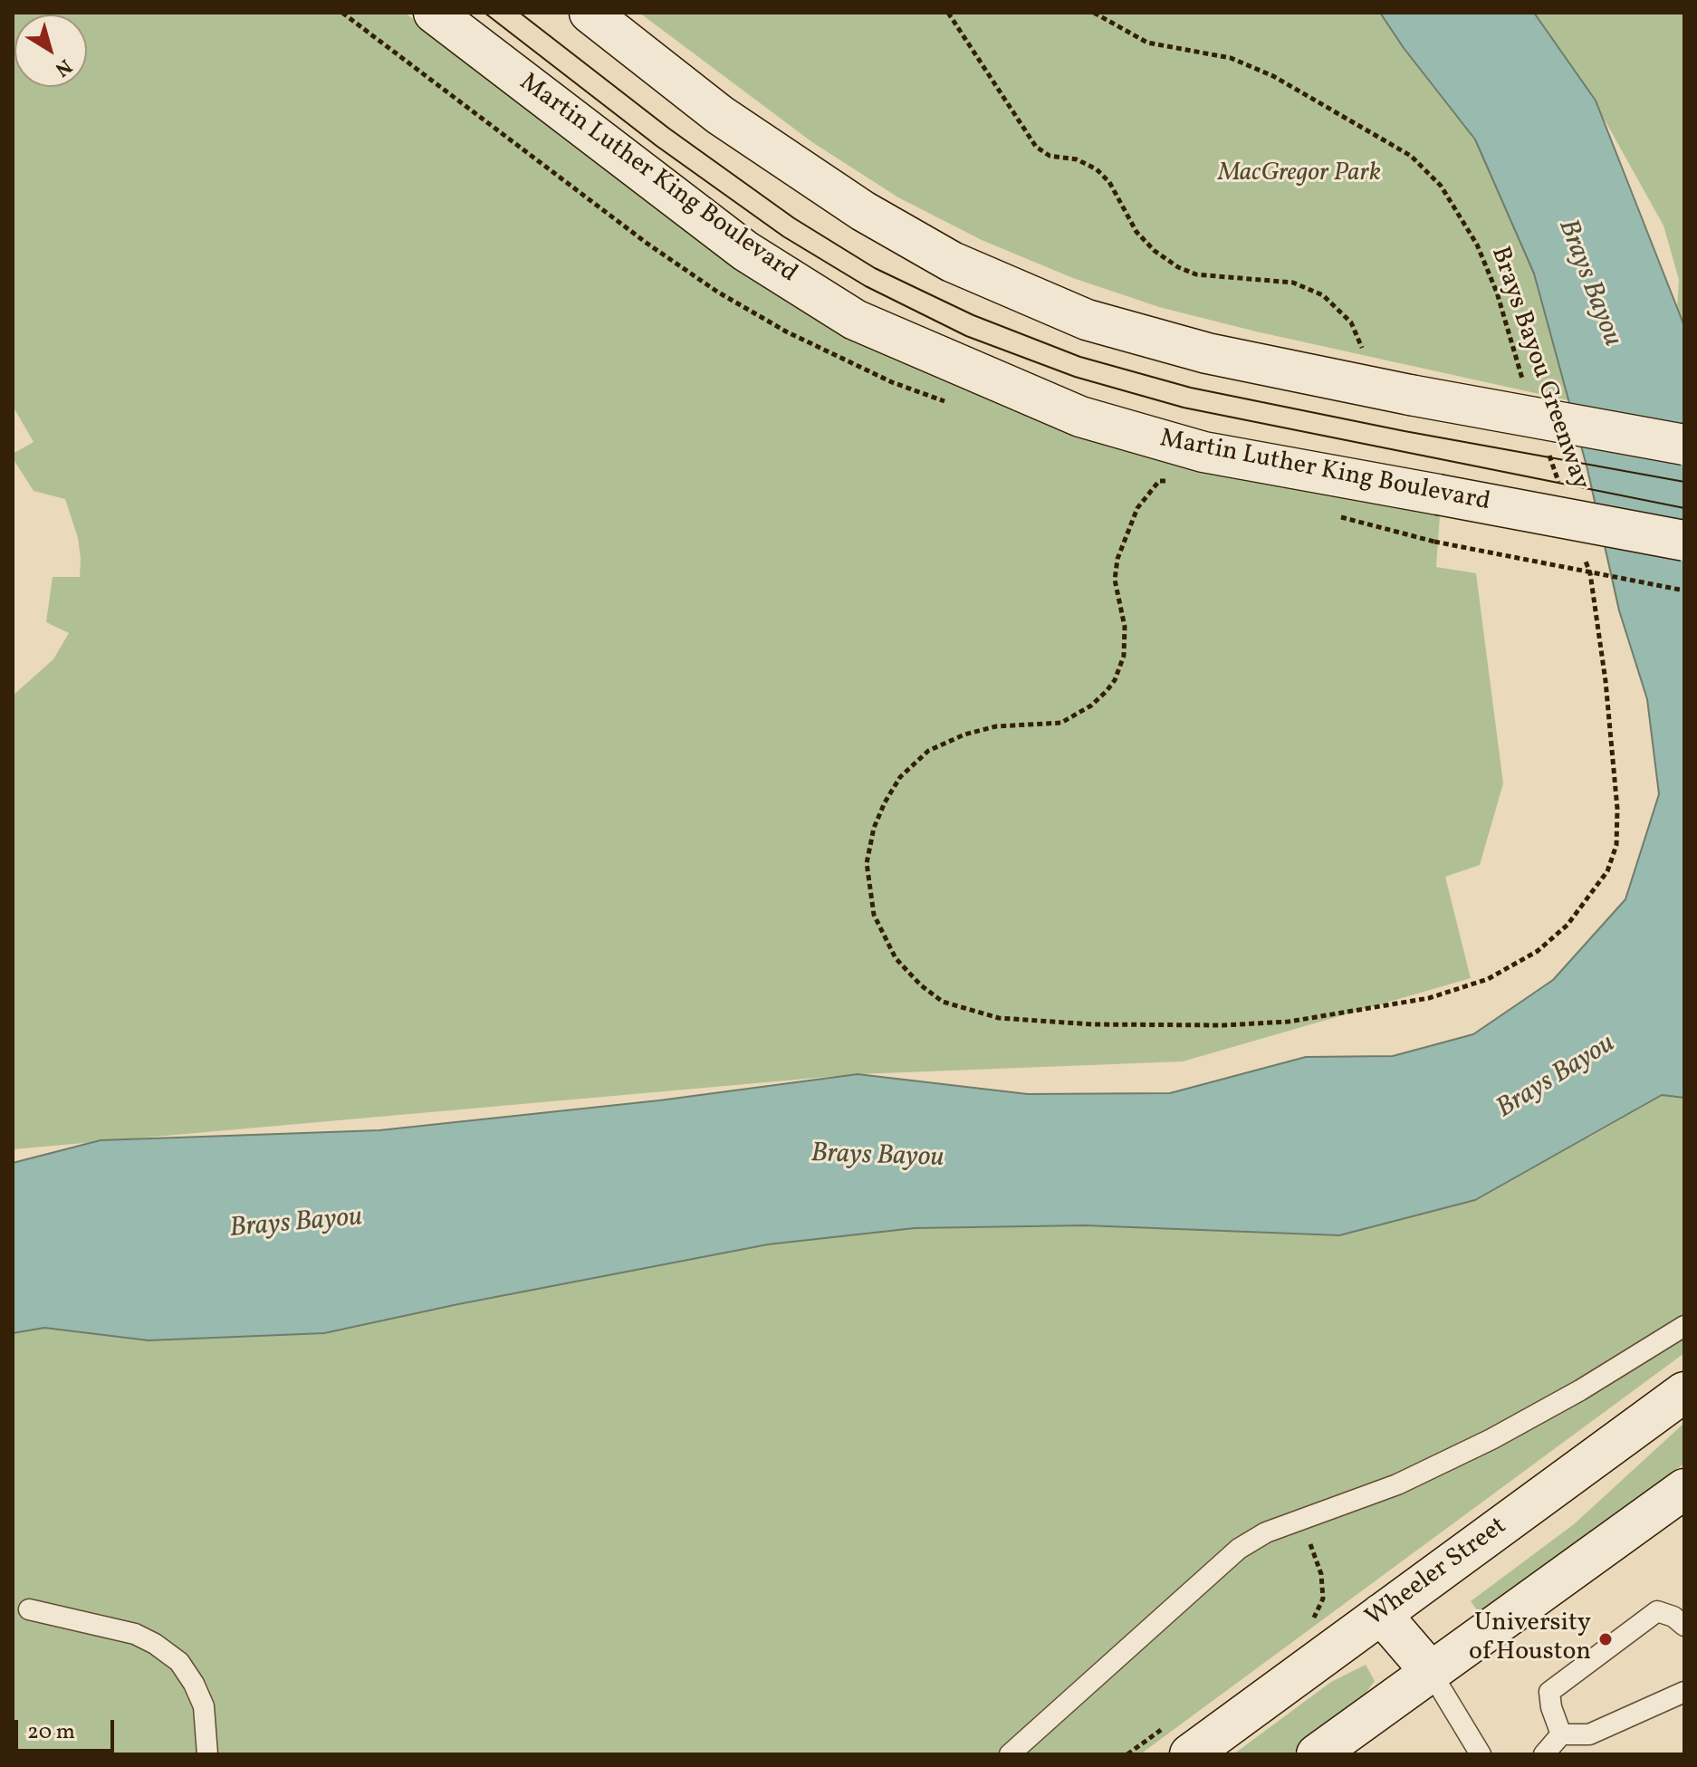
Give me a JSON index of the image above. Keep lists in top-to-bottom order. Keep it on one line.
{"streets":{"main road":["Martin Luther King Boulevard","Wheeler Street"],"path":["Brays Bayou Greenway"]},"water":["Brays Bayou"],"parks":["MacGregor Park"],"places":["University of Houston"],"scale_bar":"20 m","north":"bottom right"}
